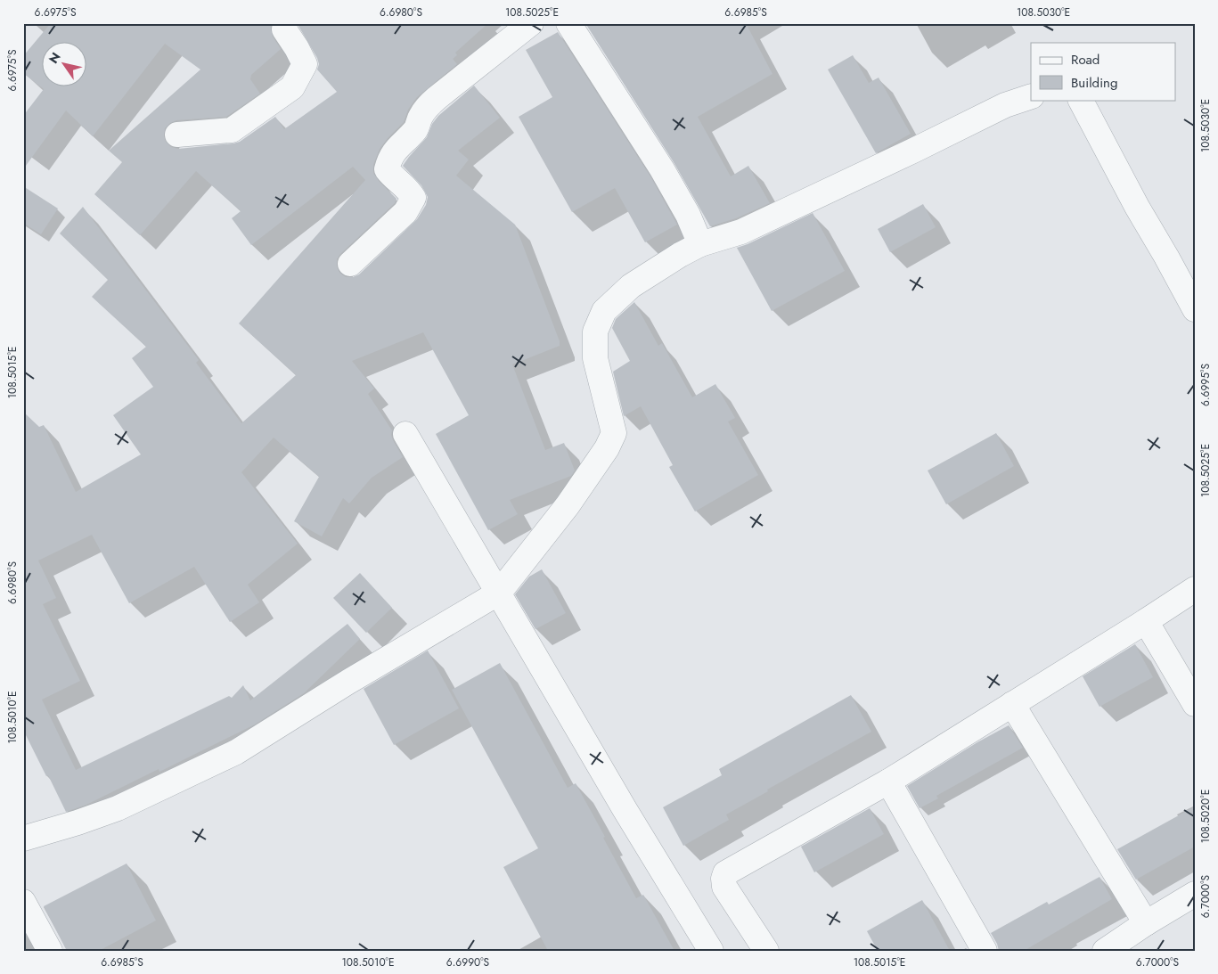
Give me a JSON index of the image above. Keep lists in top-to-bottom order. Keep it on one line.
{"legend":["Road","Building"],"north":"top left","coordinates":["6.6975°S","6.6980°S","108.5025°E","6.6985°S","108.5030°E","108.5015°E","6.6995°S","108.5010°E","108.5020°E","6.7000°S","6.6990°S"]}
